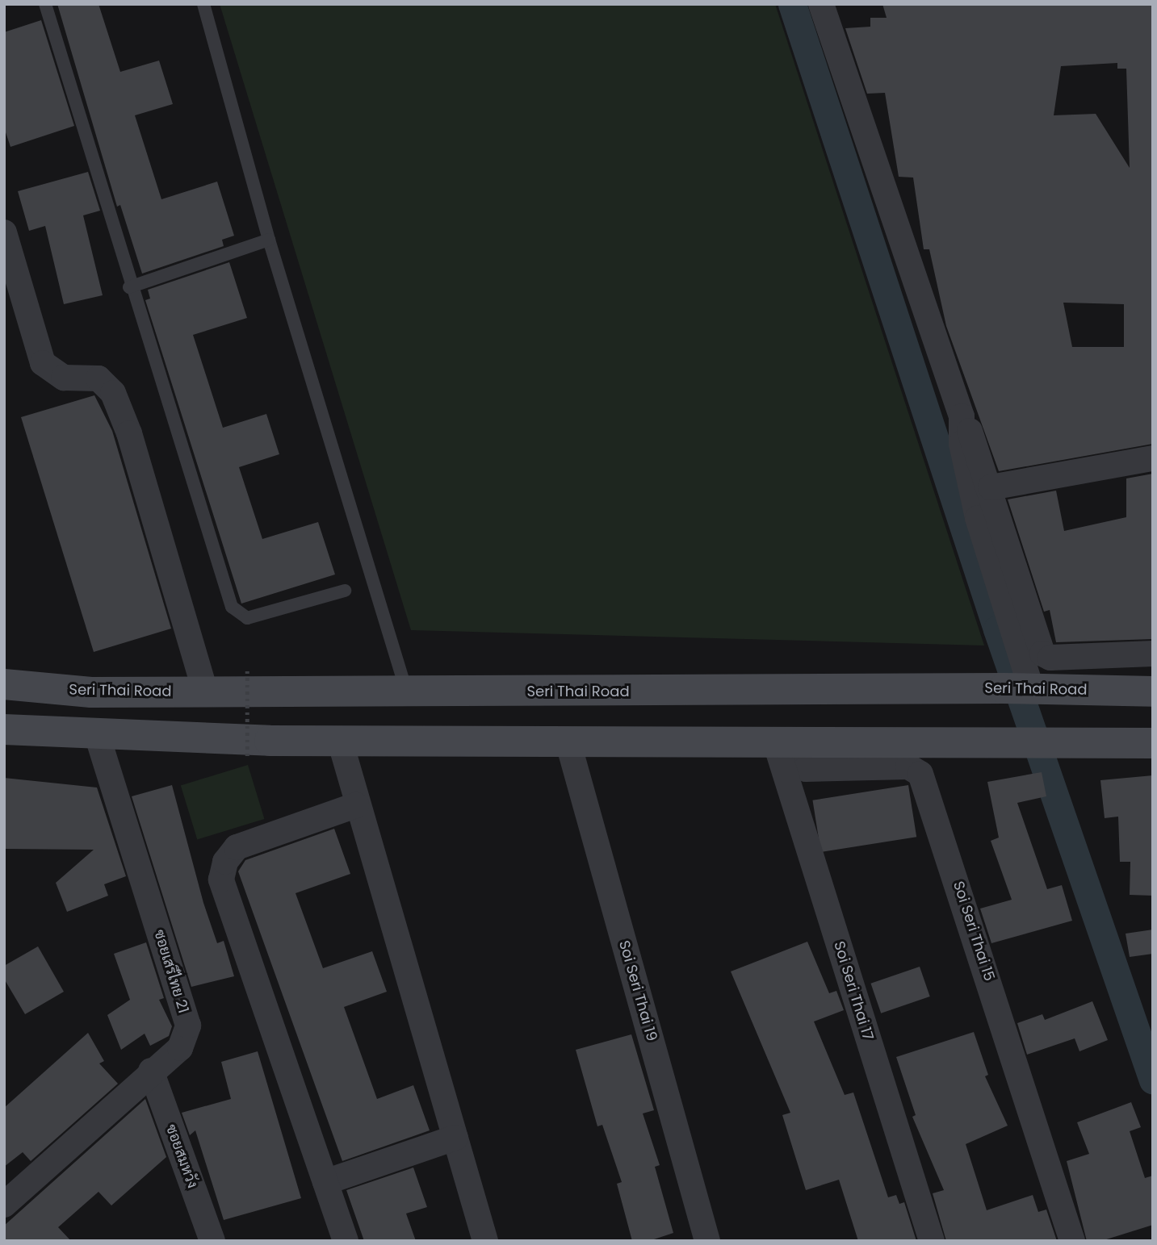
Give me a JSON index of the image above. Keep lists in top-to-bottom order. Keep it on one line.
{"streets":{"main road":["Seri Thai Road"],"street":["Soi Seri Thai 15","ซอยเสรีไทย 21","Soi Seri Thai 19","Soi Seri Thai 17","ซอยสมหวัง"]},"crossings":[["Soi Seri Thai 15","Soi Seri Thai 17"],["ซอยเสรีไทย 21","ซอยสมหวัง"]]}
